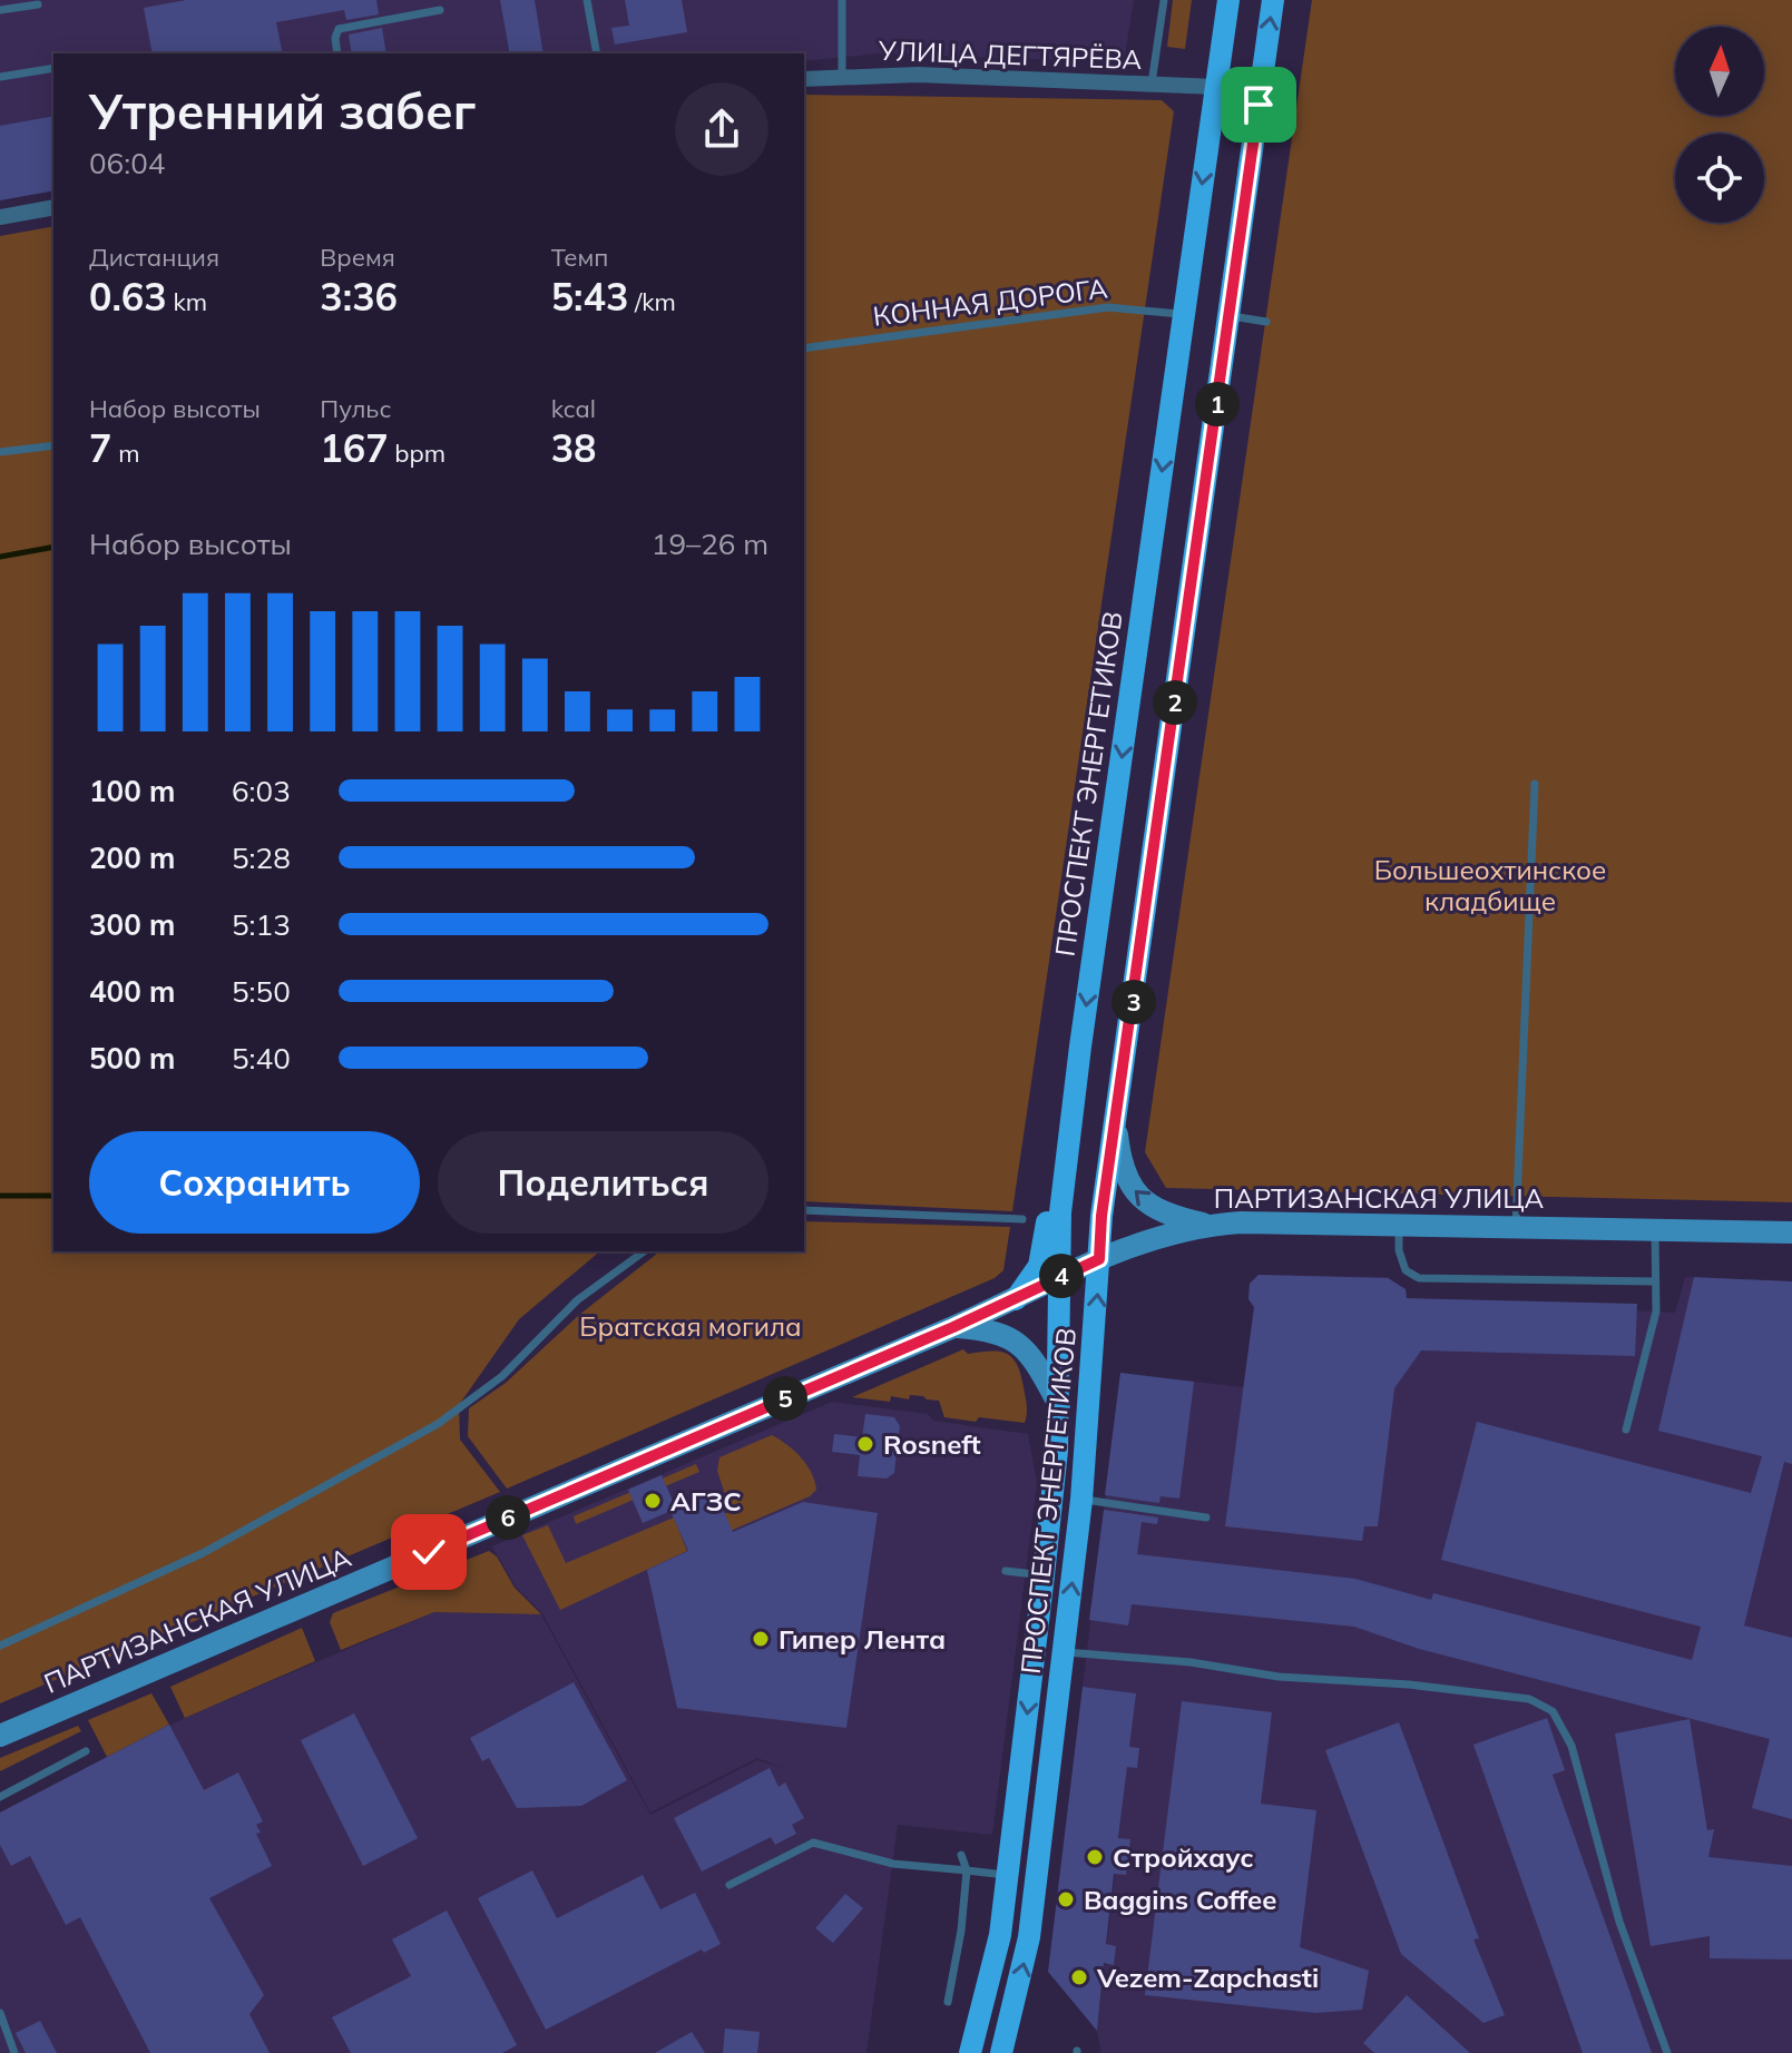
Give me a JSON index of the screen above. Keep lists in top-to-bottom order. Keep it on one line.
{"streets":{"main road":["ПРОСПЕКТ ЭНЕРГЕТИКОВ"],"street":["УЛИЦА ДЕГТЯРЁВА","ПАРТИЗАНСКАЯ УЛИЦА"],"lane":["КОННАЯ ДОРОГА"]},"crossings":[["УЛИЦА ДЕГТЯРЁВА","ПРОСПЕКТ ЭНЕРГЕТИКОВ"],["КОННАЯ ДОРОГА","ПРОСПЕКТ ЭНЕРГЕТИКОВ"],["ПРОСПЕКТ ЭНЕРГЕТИКОВ","ПАРТИЗАНСКАЯ УЛИЦА"]],"parks":["Большеохтинское кладбище","Братская могила"],"places":["Rosneft","АГЗС","Гипер Лента","Стройхаус","Baggins Coffee","Vezem-Zapchasti"],"north":"top","page":{"heading":["Утренний забег","06:04"],"stats":[["Дистанция","0.63 km"],["Время","3:36"],["Темп","5:43 /km"],["Набор высоты","7 m"],["Пульс","167 bpm"],["kcal","38"]],"pins":["1","2","3","4","5","6"],"chart":["Набор высоты","19–26 m"],"list":[{"name":"100 m","note":"6:03"},{"name":"200 m","note":"5:28"},{"name":"300 m","note":"5:13"},{"name":"400 m","note":"5:50"},{"name":"500 m","note":"5:40"}],"buttons":["Сохранить","Поделиться"]}}
